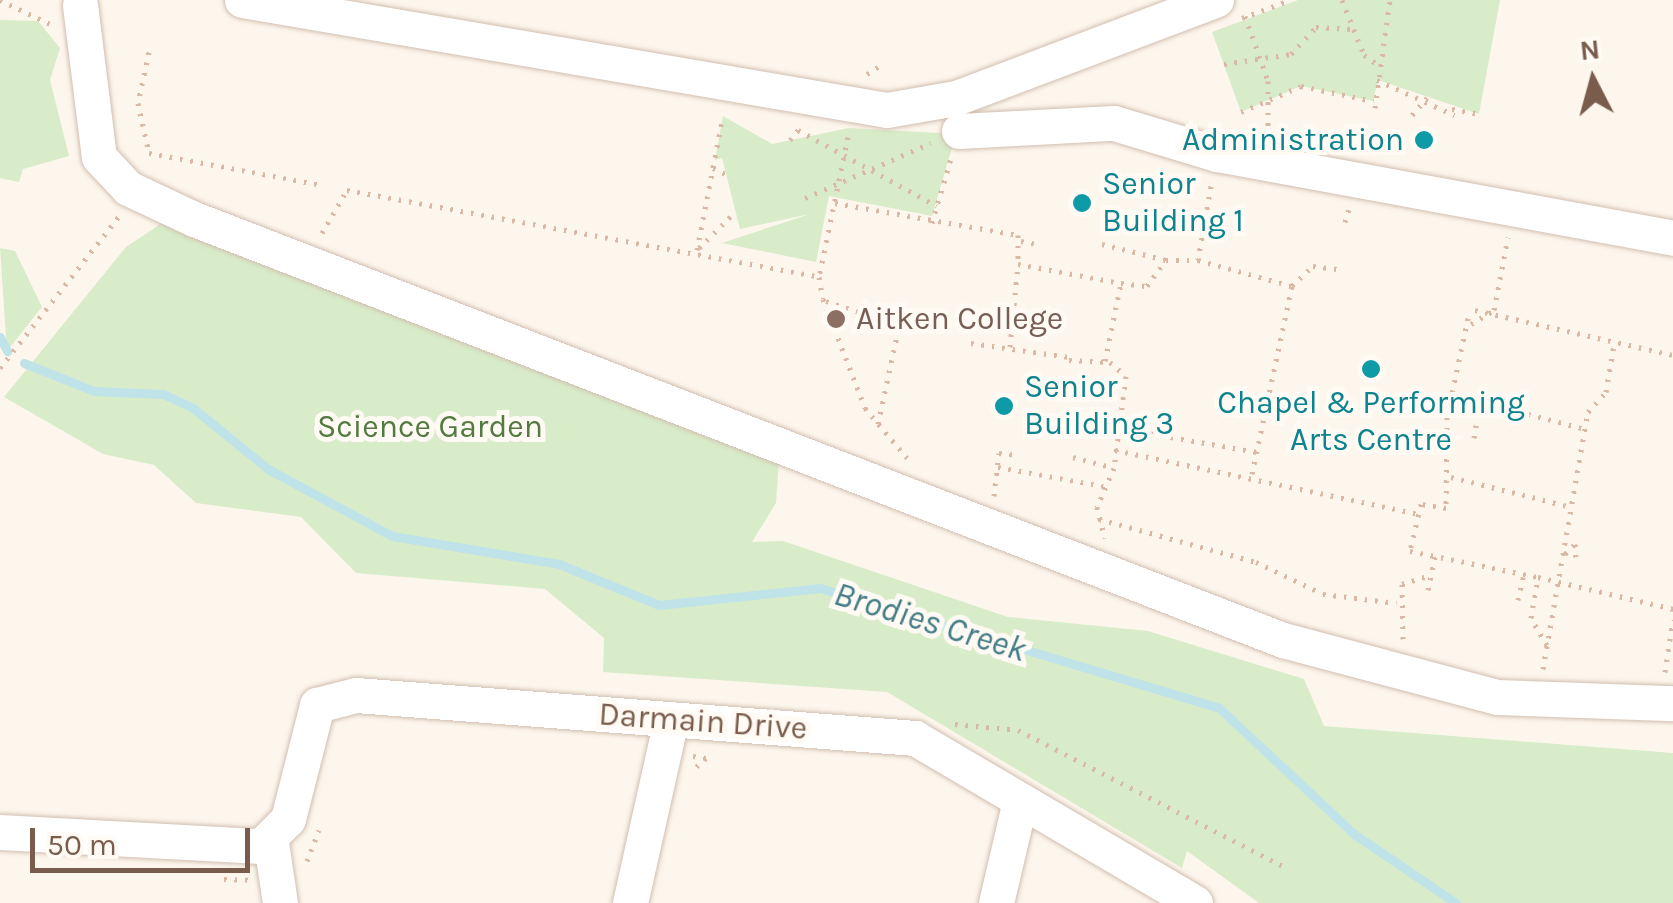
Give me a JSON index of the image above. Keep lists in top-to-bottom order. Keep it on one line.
{"streets":{"street":["Darmain Drive"]},"water":["Brodies Creek"],"parks":["Science Garden"],"places":["Administration","Senior Building 1","Aitken College","Chapel & Performing Arts Centre","Senior Building 3"],"scale_bar":"50 m","north":"top"}
